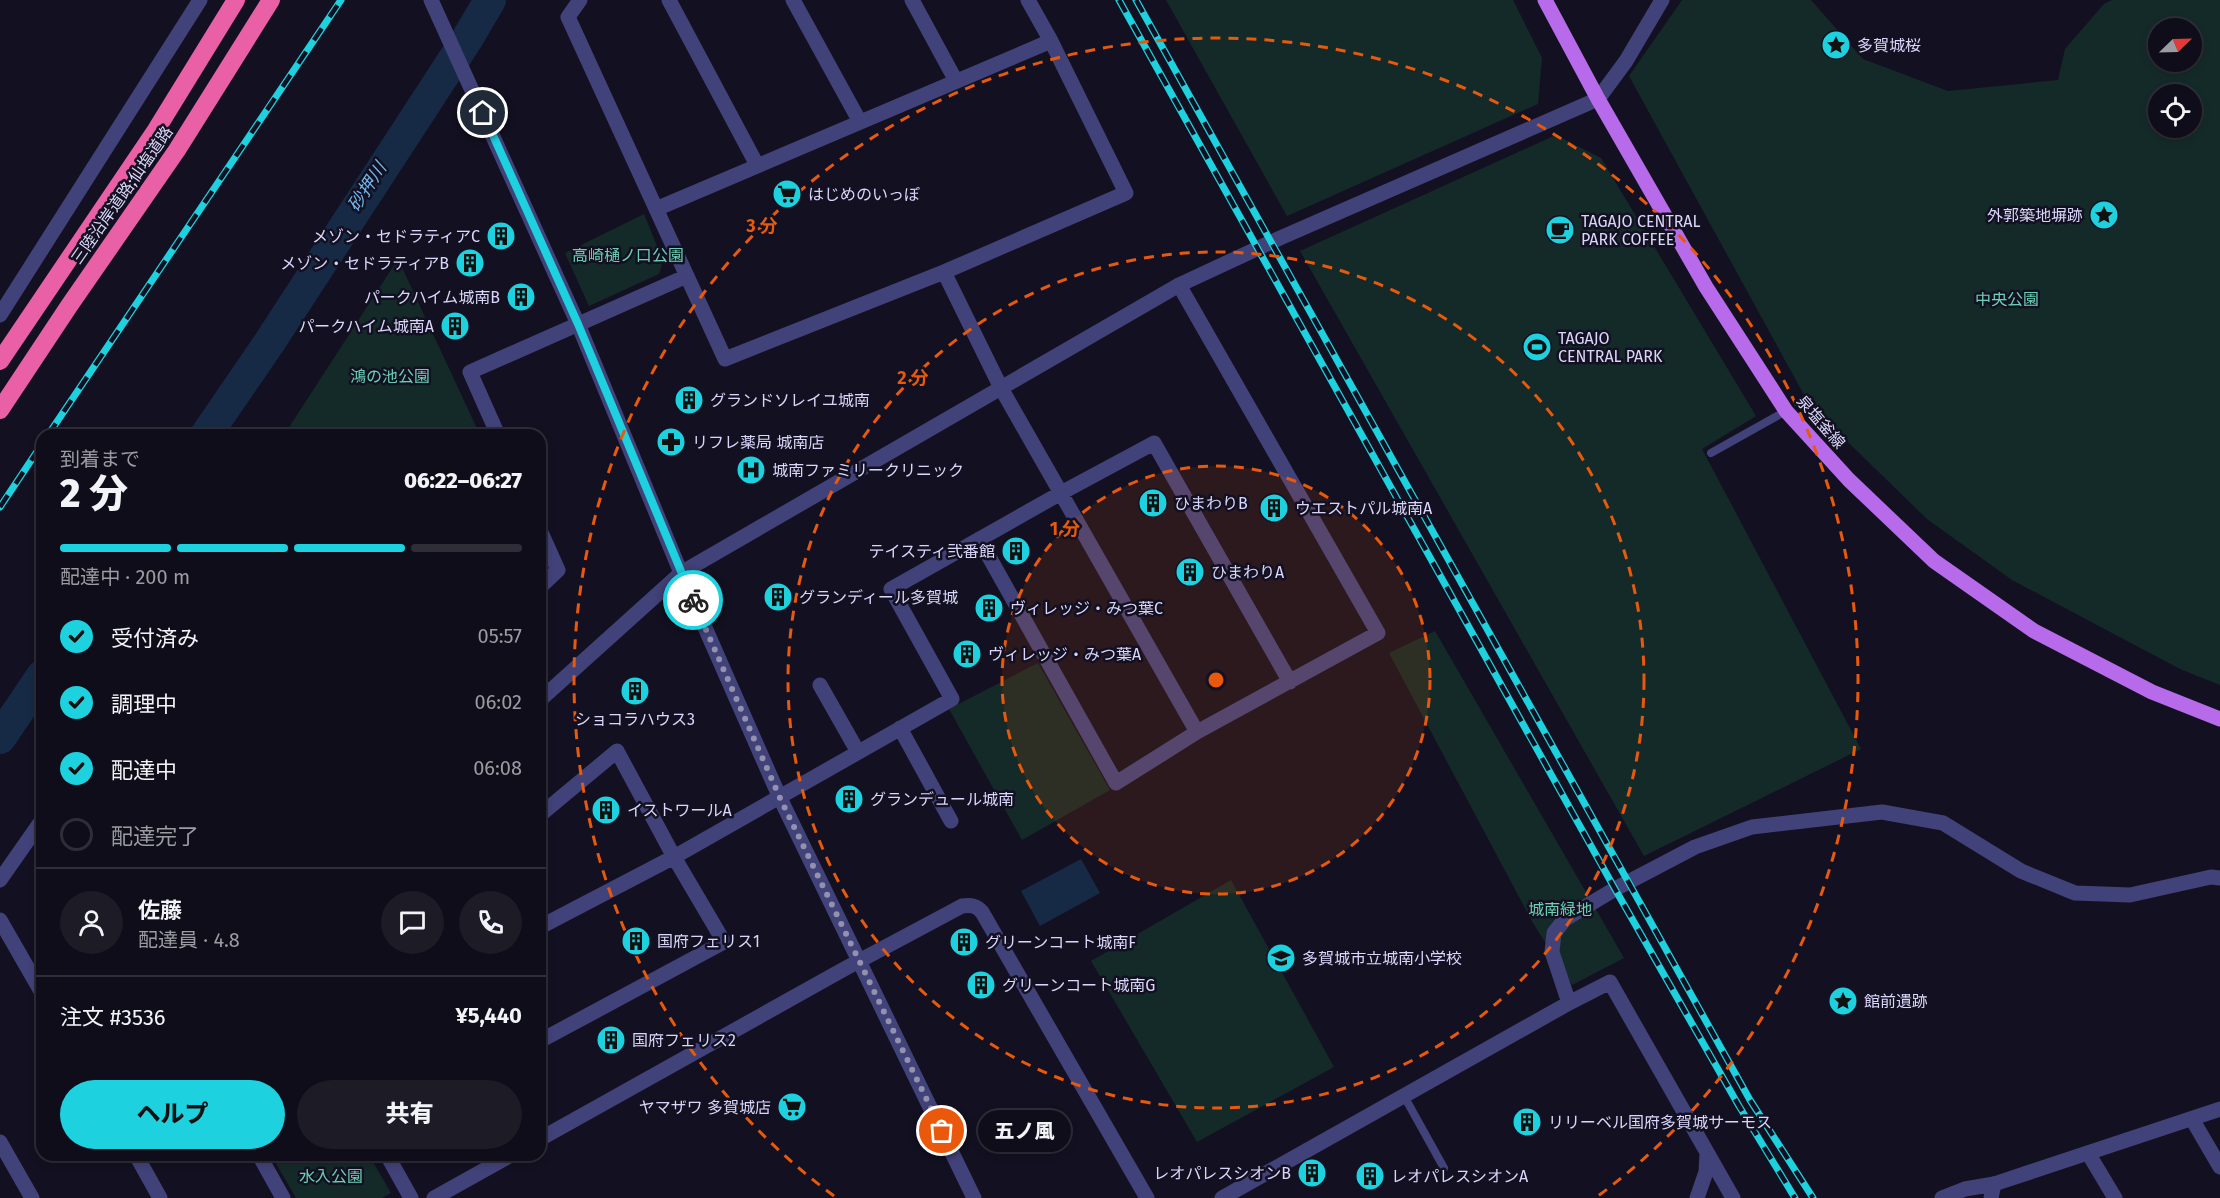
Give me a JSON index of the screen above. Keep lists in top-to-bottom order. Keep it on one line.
{"streets":{"highway":["三陸沿岸道路;仙塩道路"],"main road":["泉塩釜線"]},"water":["砂押川"],"parks":["高崎樋ノ口公園","中央公園","鴻の池公園","城南緑地","水入公園"],"places":{"place":["多賀城桜","外郭築地塀跡","館前遺跡"],"supermarket":["はじめのいっぽ","ヤマザワ 多賀城店"],"cafe":["TAGAJO CENTRAL PARK COFFEE"],"building":["メゾン・セドラティアC","メゾン・セドラティアB","パークハイム城南B","パークハイム城南A","グランドソレイユ城南","ひまわりB","ウエストパル城南A","テイスティ弐番館","ひまわりA","グランディール多賀城","ヴィレッジ・みつ葉C","ヴィレッジ・みつ葉A","ショコラハウス3","グランデュール城南","イストワールA","国府フェリス1","グリーンコート城南F","グリーンコート城南G","国府フェリス2","リリーベル国府多賀城サーモス","レオパレスシオンB","レオパレスシオンA"],"sports":["TAGAJO CENTRAL PARK"],"pharmacy":["リフレ薬局 城南店"],"hospital":["城南ファミリークリニック"],"school or university":["多賀城市立城南小学校"],"other":["五ノ風"]},"north":"top right","page":{"heading":["2 分","到着まで","06:22–06:27"],"panel":["佐藤","配達員 · 4.8","注文 #3536","¥5,440"],"bar":"配達中 · 200 m","list":[["受付済み","05:57"],["調理中","06:02"],["配達中","06:08"],"配達完了"],"buttons":["ヘルプ","共有"],"bubble":"五ノ風"},"rings":["3 分","2 分","1 分"]}
